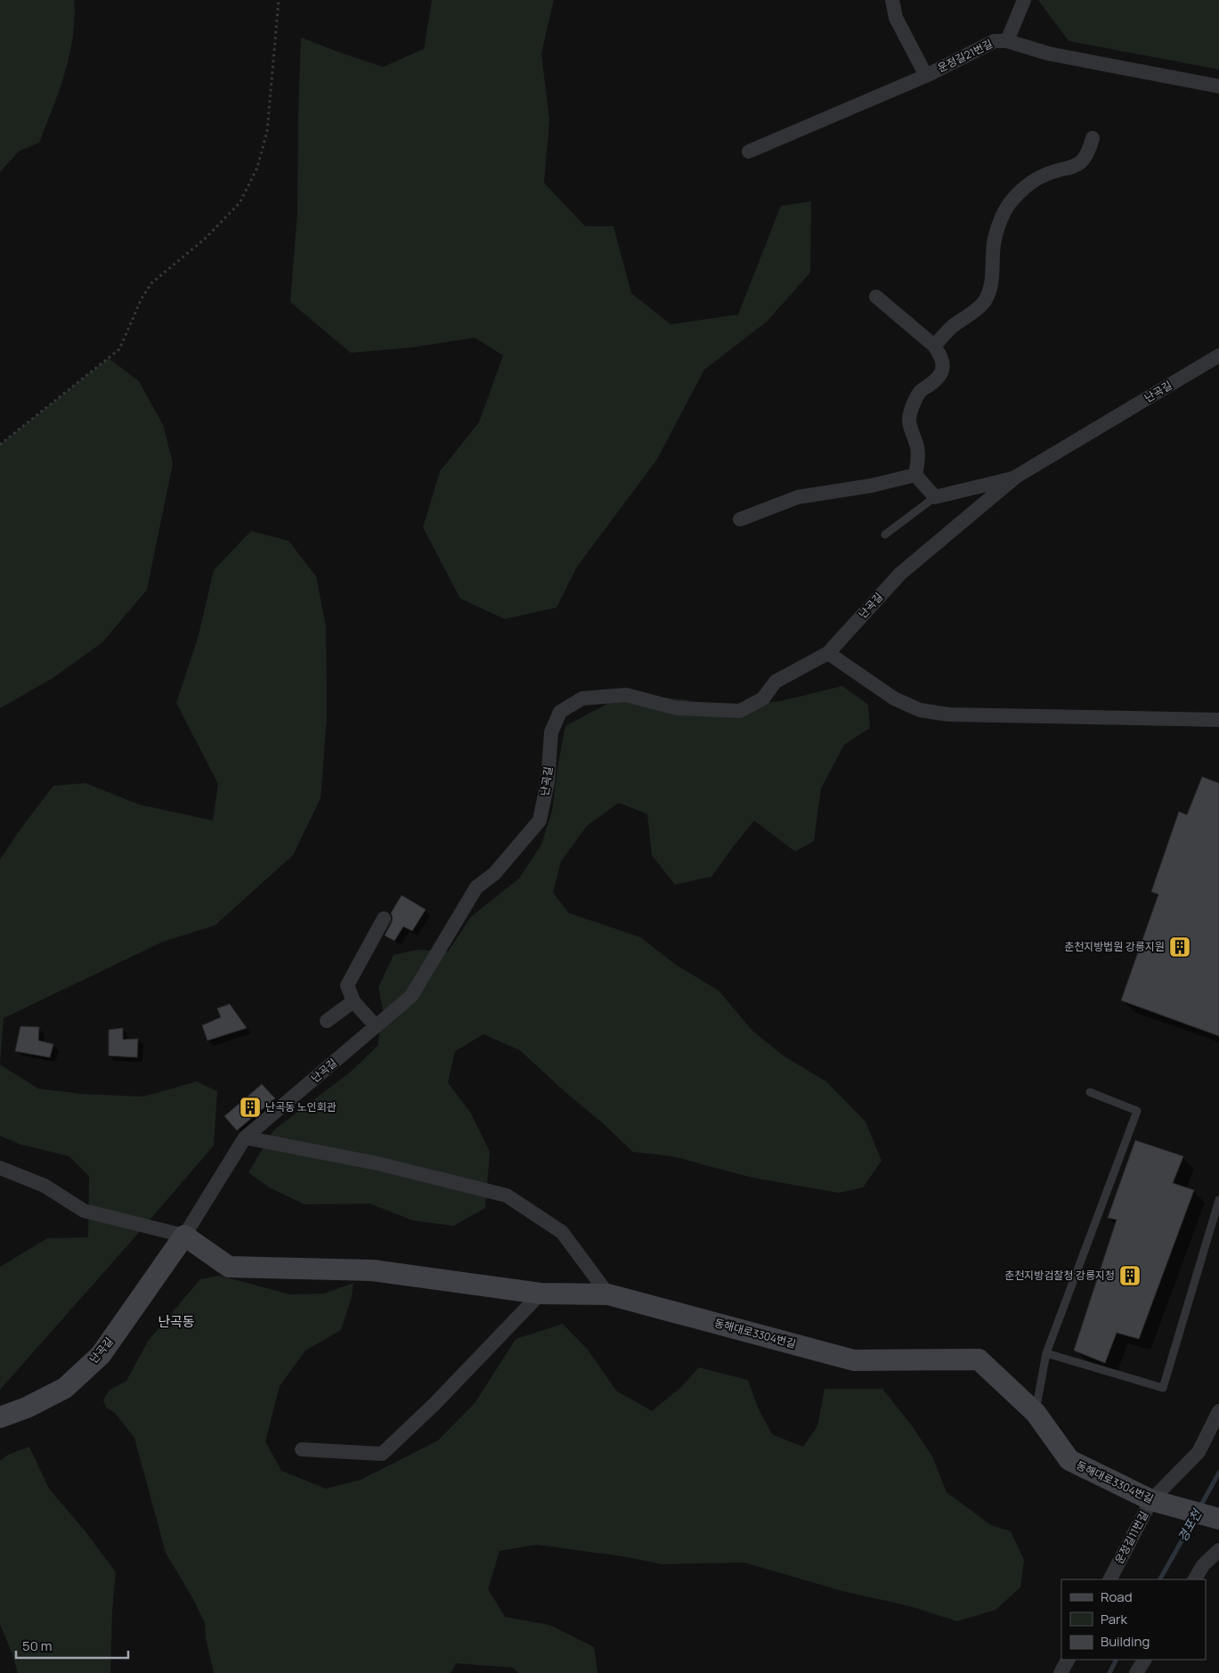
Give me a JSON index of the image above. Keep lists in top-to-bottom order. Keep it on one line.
{"streets":{"street":["운정길21번길","난곡길","동해대로3304번길","운정길11번길"]},"crossings":[["난곡길","동해대로3304번길"],["동해대로3304번길","운정길11번길"]],"districts":["난곡동"],"water":["경포천"],"places":{"building":["춘천지방법원 강릉지원","난곡동 노인회관","춘천지방검찰청 강릉지청"]},"legend":["Road","Park","Building"],"scale_bar":"50 m"}
